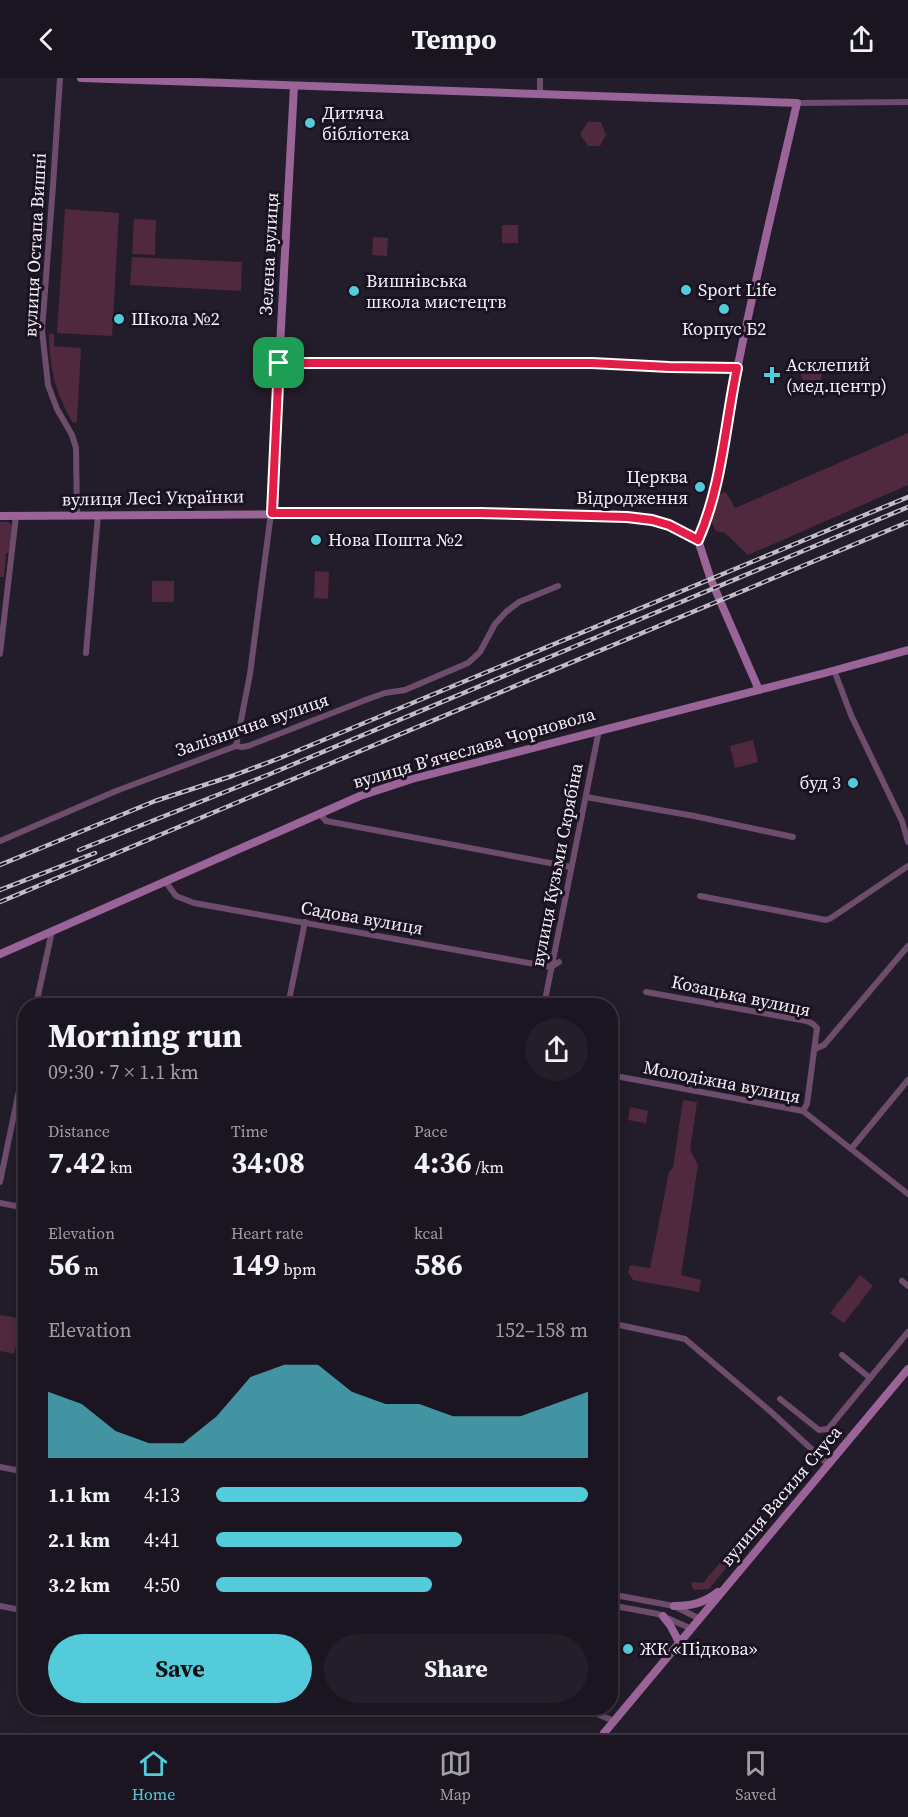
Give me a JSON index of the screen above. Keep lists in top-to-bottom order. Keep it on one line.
{"streets":{"street":["вулиця Остапа Вишні","Зелена вулиця","вулиця Лесі Українки","Залізнична вулиця","вулиця Вʼячеслава Чорновола","вулиця Кузьми Скрябіна","Садова вулиця","Козацька вулиця","Молодіжна вулиця","вулиця Василя Стуса"]},"crossings":[["вулиця Остапа Вишні","вулиця Лесі Українки"],["Зелена вулиця","вулиця Лесі Українки"],["Зелена вулиця","Залізнична вулиця"],["вулиця Вʼячеслава Чорновола","вулиця Кузьми Скрябіна"],["вулиця Вʼячеслава Чорновола","Садова вулиця"],["вулиця Кузьми Скрябіна","Садова вулиця"],["Козацька вулиця","Молодіжна вулиця"]],"places":{"other":["Дитяча бібліотека","Sport Life","Вишнівська школа мистецтв","Корпус Б2","Школа №2","Церква Відродження","Нова Пошта №2","буд 3","ЖК «Підкова»"],"health":["Асклепий (мед.центр)"]},"page":{"header":"Tempo","heading":["Morning run","09:30 · 7 × 1.1 km"],"stats":[["Distance","7.42 km"],["Time","34:08"],["Pace","4:36 /km"],["Elevation","56 m"],["Heart rate","149 bpm"],["kcal","586"]],"chart":["Elevation","152–158 m"],"list":[{"name":"1.1 km","note":"4:13"},{"name":"2.1 km","note":"4:41"},{"name":"3.2 km","note":"4:50"}],"buttons":["Save","Share"],"tabs":["Home","Map","Saved"]}}
